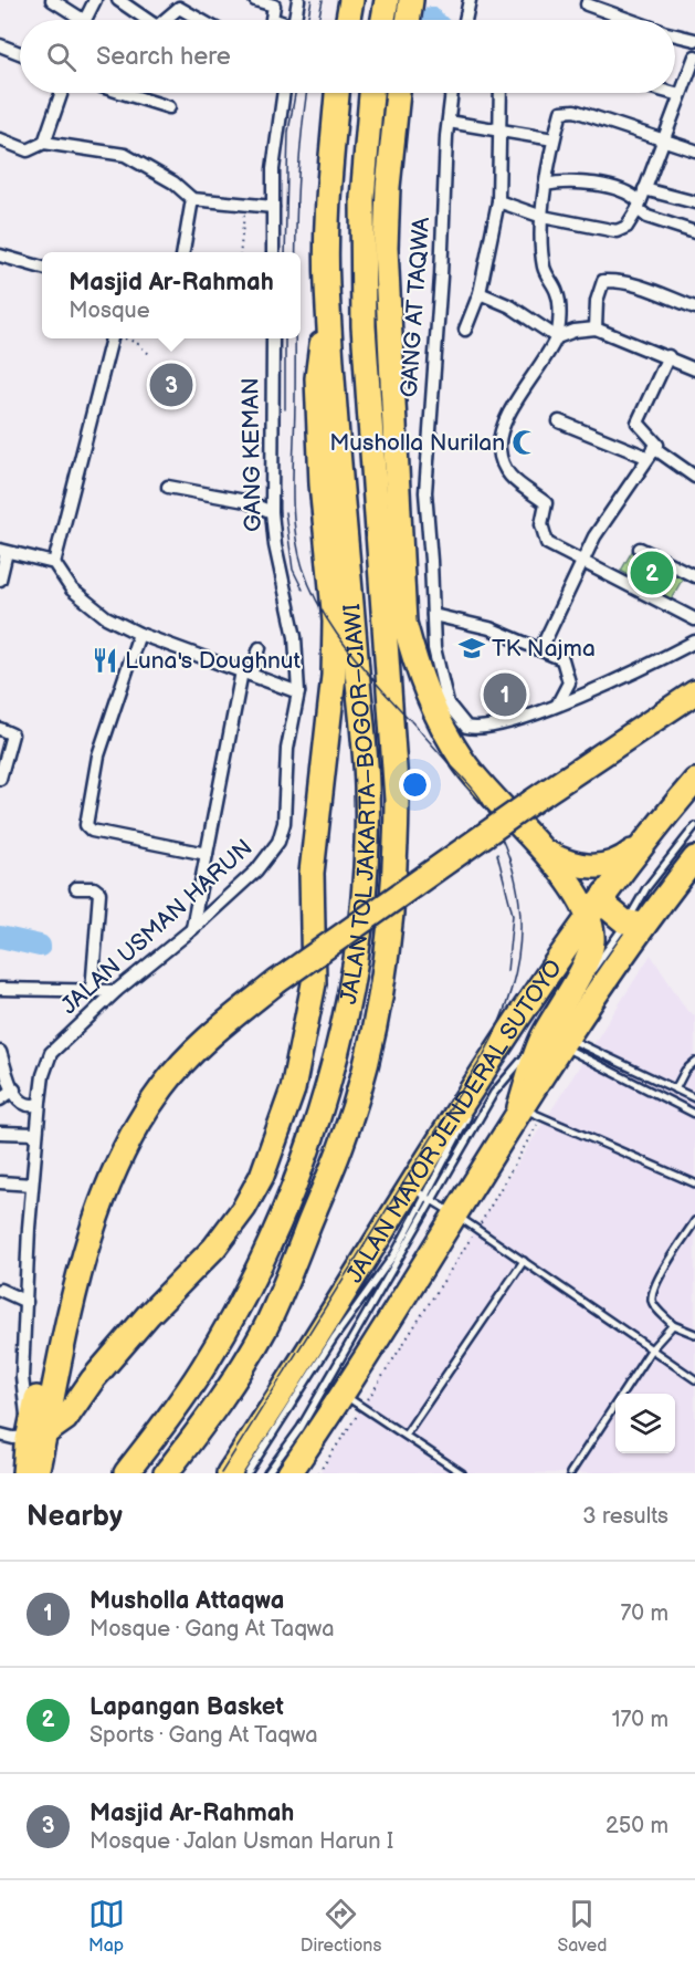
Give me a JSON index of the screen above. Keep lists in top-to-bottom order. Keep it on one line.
{"streets":{"highway":["JALAN TOL JAKARTA–BOGOR–CIAWI","JALAN MAYOR JENDERAL SUTOYO"],"street":["GANG AT TAQWA","GANG KEMAN","JALAN USMAN HARUN"]},"crossings":[["GANG KEMAN","JALAN USMAN HARUN"]],"places":{"mosque":["Musholla Nurilan"],"school or university":["TK Najma"],"restaurant":["Luna's Doughnut"]},"page":{"search":"Search here","popup":["Masjid Ar-Rahmah","Mosque"],"pins":["3","2","1"],"heading":["Nearby","3 results"],"list":[{"mark":"1","name":"Musholla Attaqwa","note":"Mosque · Gang At Taqwa","value":"70 m"},{"mark":"2","name":"Lapangan Basket","note":"Sports · Gang At Taqwa","value":"170 m"},{"mark":"3","name":"Masjid Ar-Rahmah","note":"Mosque · Jalan Usman Harun I","value":"250 m"}],"nav":["Map","Directions","Saved"]}}
